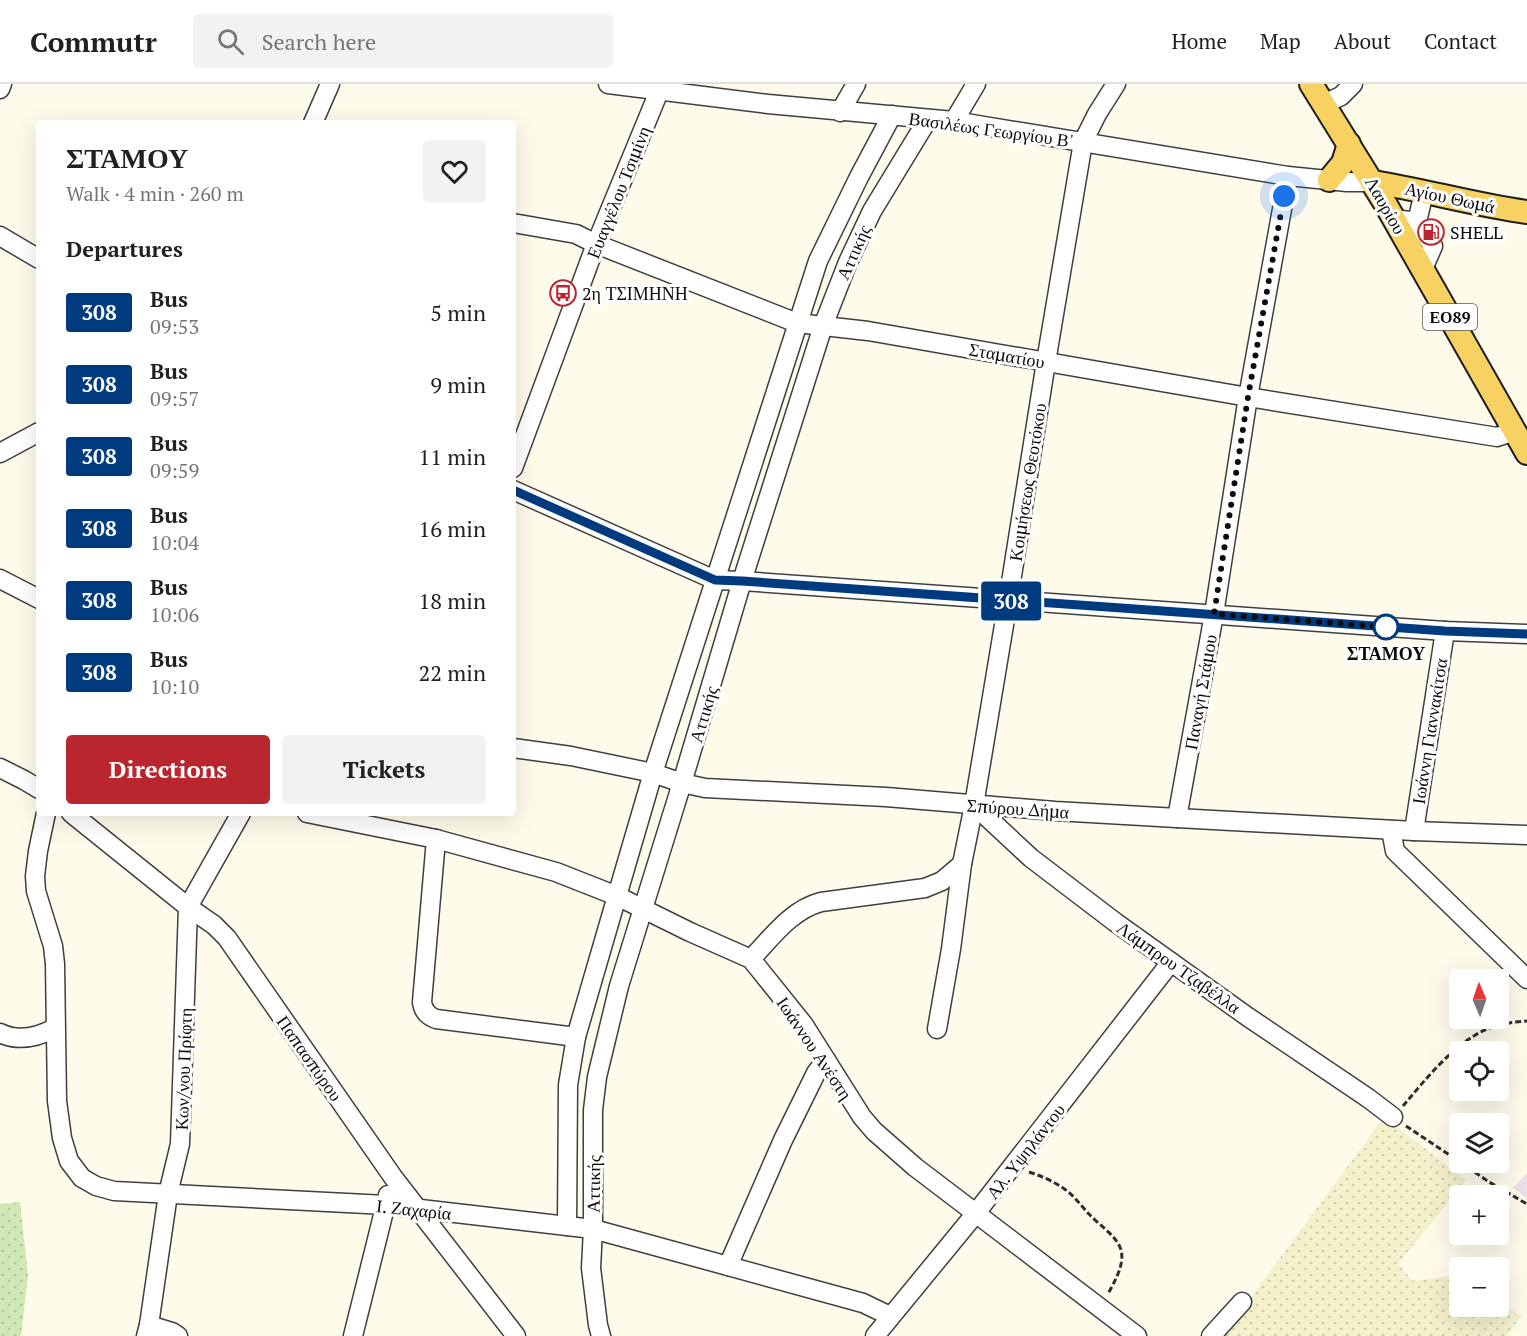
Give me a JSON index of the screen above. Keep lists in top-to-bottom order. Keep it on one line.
{"streets":{"main road":["Αγίου Θωμά","Λαυρίου","ΕΟ89"],"street":["Βασιλέως Γεωργίου Β'","Ευαγγέλου Τσιμίνη","Αττικής","Σταματίου","Κοιμήσεως Θεοτόκου","Παναγή Στάμου","Ιωάννη Γιαννακίτσα","Σπύρου Δήμα","Λάμπρου Τζαβέλλα","Ιωάννου Ανέστη","Παπασπύρου","Κων/νου Πρίφτη","Αλ. Υψηλάντου","Ι. Ζαχαρία"]},"crossings":[["Βασιλέως Γεωργίου Β'","Ευαγγέλου Τσιμίνη"],["Βασιλέως Γεωργίου Β'","Αγίου Θωμά"],["Βασιλέως Γεωργίου Β'","Λαυρίου"],["Βασιλέως Γεωργίου Β'","Αττικής"],["Βασιλέως Γεωργίου Β'","Κοιμήσεως Θεοτόκου"],["Βασιλέως Γεωργίου Β'","Παναγή Στάμου"],["Ευαγγέλου Τσιμίνη","Σταματίου"],["Αγίου Θωμά","Λαυρίου"],["Λαυρίου","Σταματίου"],["Αττικής","Σταματίου"],["Αττικής","Σπύρου Δήμα"],["Αττικής","Ιωάννου Ανέστη"],["Αττικής","Ι. Ζαχαρία"],["Σταματίου","Κοιμήσεως Θεοτόκου"],["Σταματίου","Παναγή Στάμου"],["Κοιμήσεως Θεοτόκου","Σπύρου Δήμα"],["Κοιμήσεως Θεοτόκου","Λάμπρου Τζαβέλλα"],["Παναγή Στάμου","Σπύρου Δήμα"],["Ιωάννη Γιαννακίτσα","Σπύρου Δήμα"],["Σπύρου Δήμα","Λάμπρου Τζαβέλλα"],["Λάμπρου Τζαβέλλα","Αλ. Υψηλάντου"],["Ιωάννου Ανέστη","Αλ. Υψηλάντου"],["Παπασπύρου","Κων/νου Πρίφτη"],["Παπασπύρου","Ι. Ζαχαρία"],["Κων/νου Πρίφτη","Ι. Ζαχαρία"],["Αλ. Υψηλάντου","Ι. Ζαχαρία"]],"places":{"fuel station":["SHELL"],"bus stop":["2η ΤΣΙΜΗΝΗ"],"other":["ΣΤΑΜΟΥ"]},"lines":["bus line 308"],"north":"top","page":{"header":"Commutr","search":"Search here","nav":["Home","Map","About","Contact"],"on_map":"308","heading":[["ΣΤΑΜΟΥ","Walk · 4 min · 260 m"],"Departures"],"list":[{"mark":"308","name":"Bus","note":"09:53","value":"5 min"},{"mark":"308","name":"Bus","note":"09:57","value":"9 min"},{"mark":"308","name":"Bus","note":"09:59","value":"11 min"},{"mark":"308","name":"Bus","note":"10:04","value":"16 min"},{"mark":"308","name":"Bus","note":"10:06","value":"18 min"},{"mark":"308","name":"Bus","note":"10:10","value":"22 min"}],"buttons":["Directions","Tickets"],"map_buttons":["+","−"]}}
